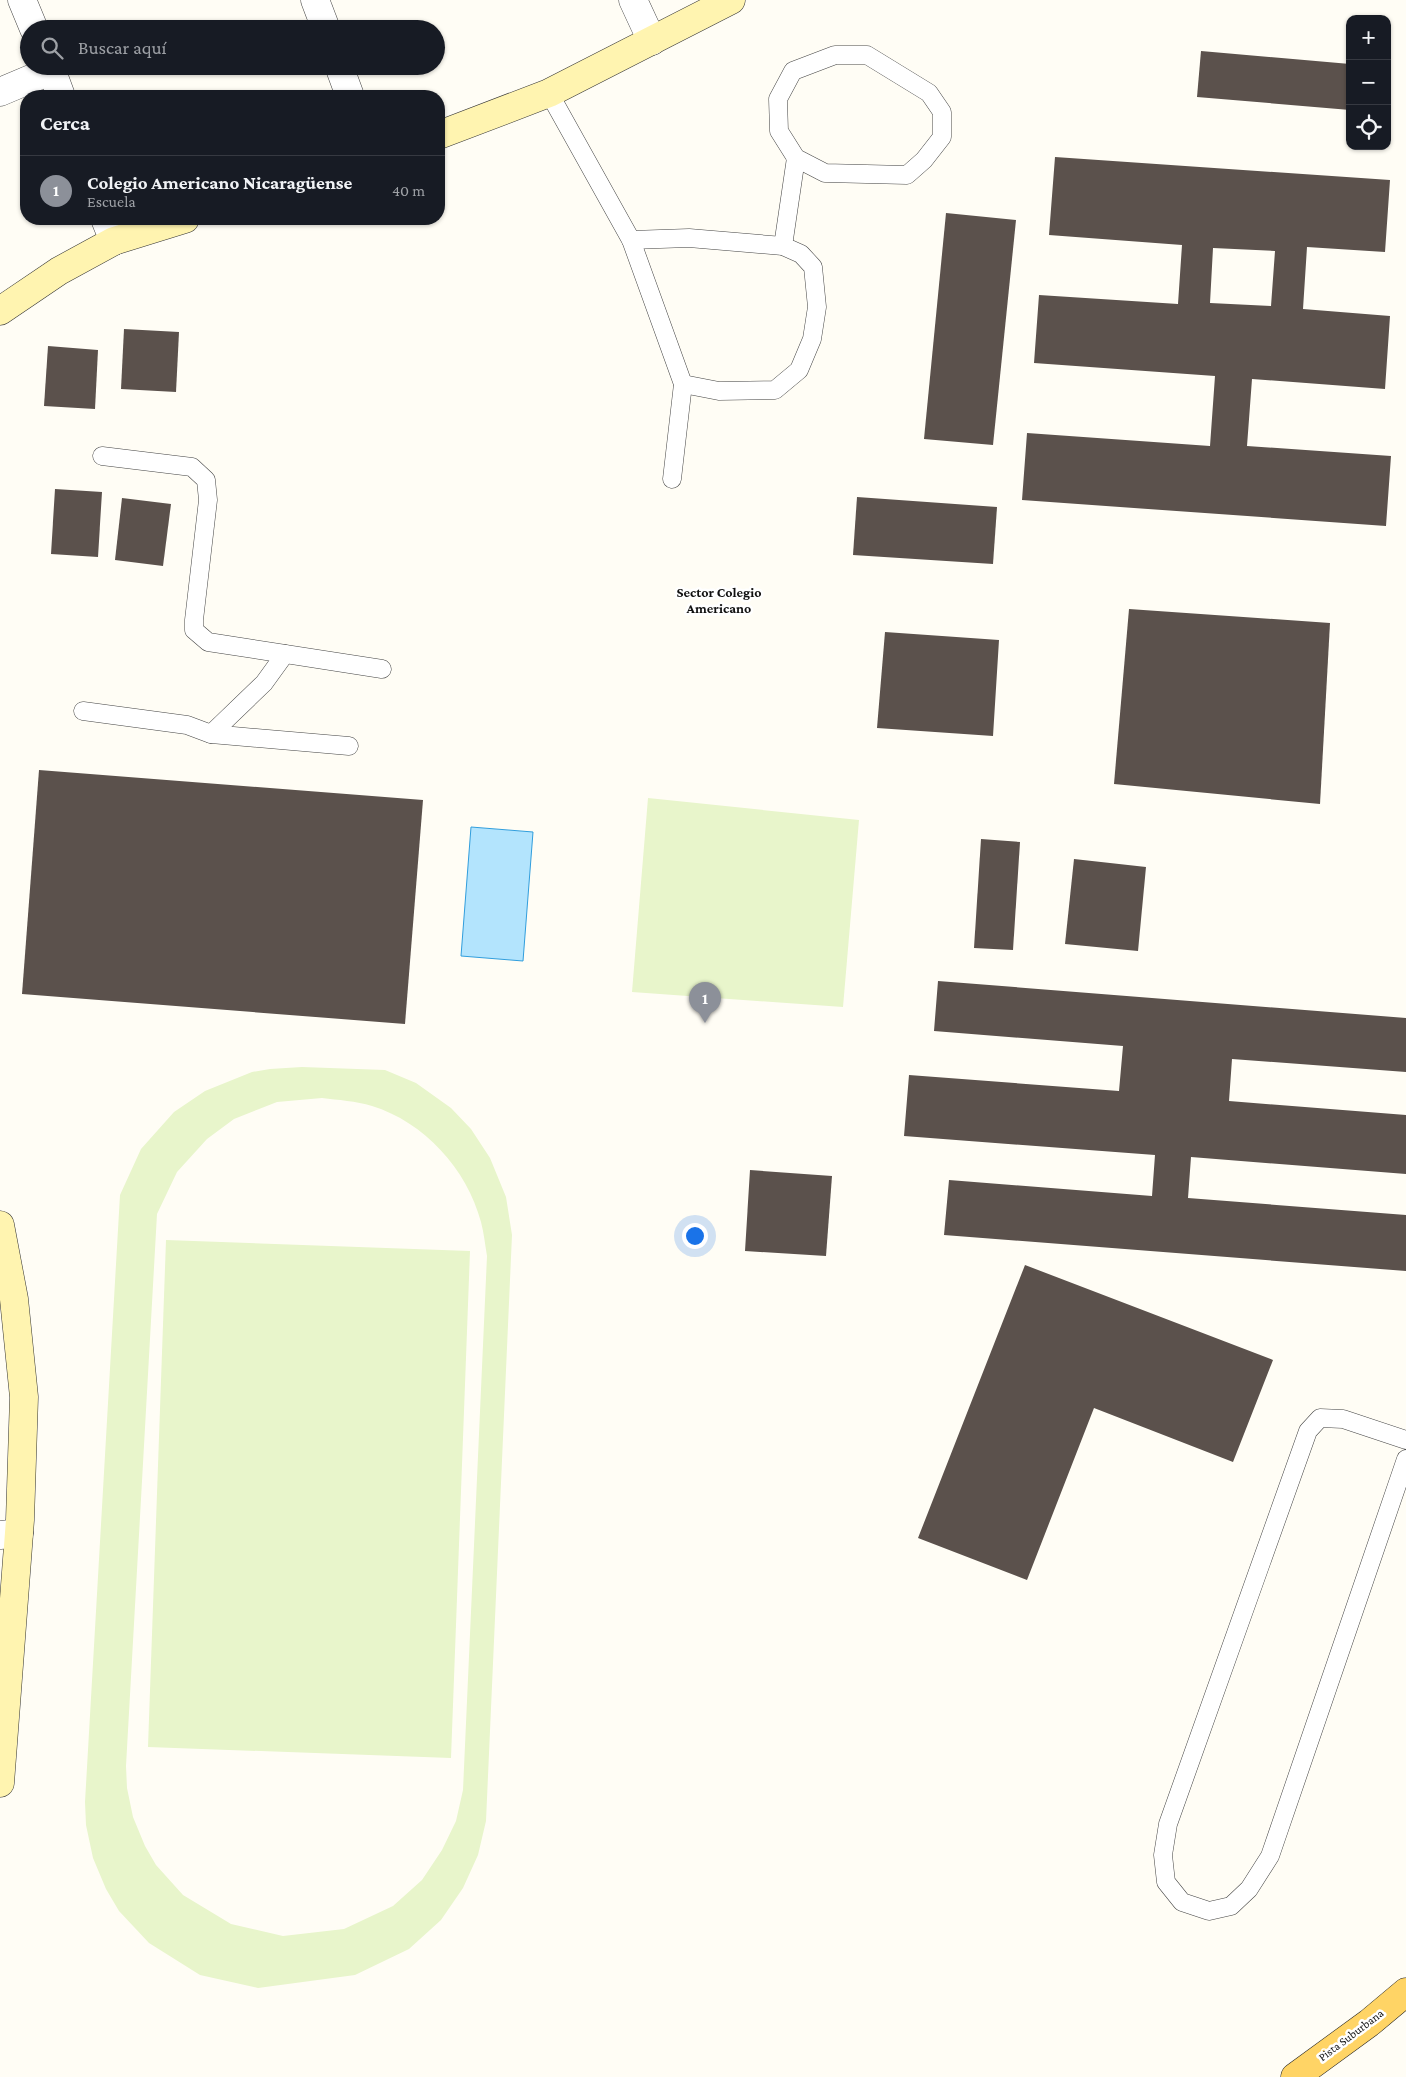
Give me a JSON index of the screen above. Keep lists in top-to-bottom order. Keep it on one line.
{"streets":{"main road":["Pista Suburbana"]},"districts":["Sector Colegio Americano"],"page":{"map_buttons":["+","−"],"search":"Buscar aquí","heading":"Cerca","list":[{"mark":"1","name":"Colegio Americano Nicaragüense","note":"Escuela","value":"40 m"}],"pins":"1"}}
